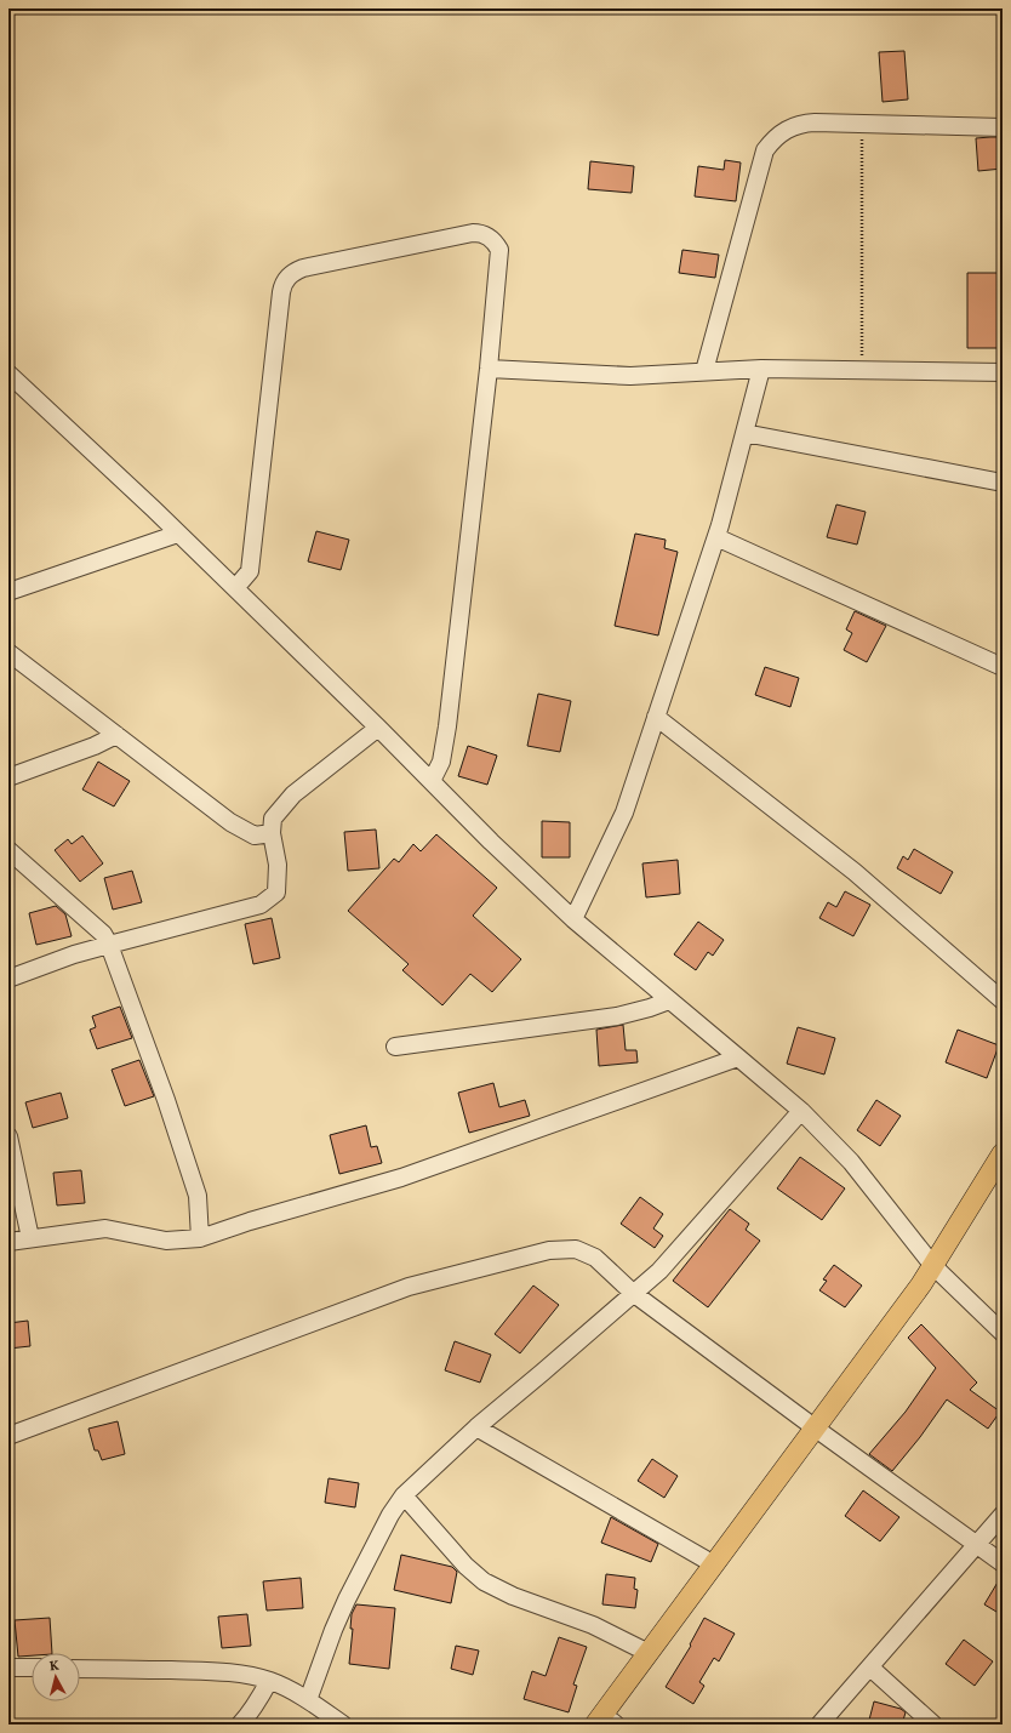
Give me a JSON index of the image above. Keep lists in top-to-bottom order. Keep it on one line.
{"north":"top"}
